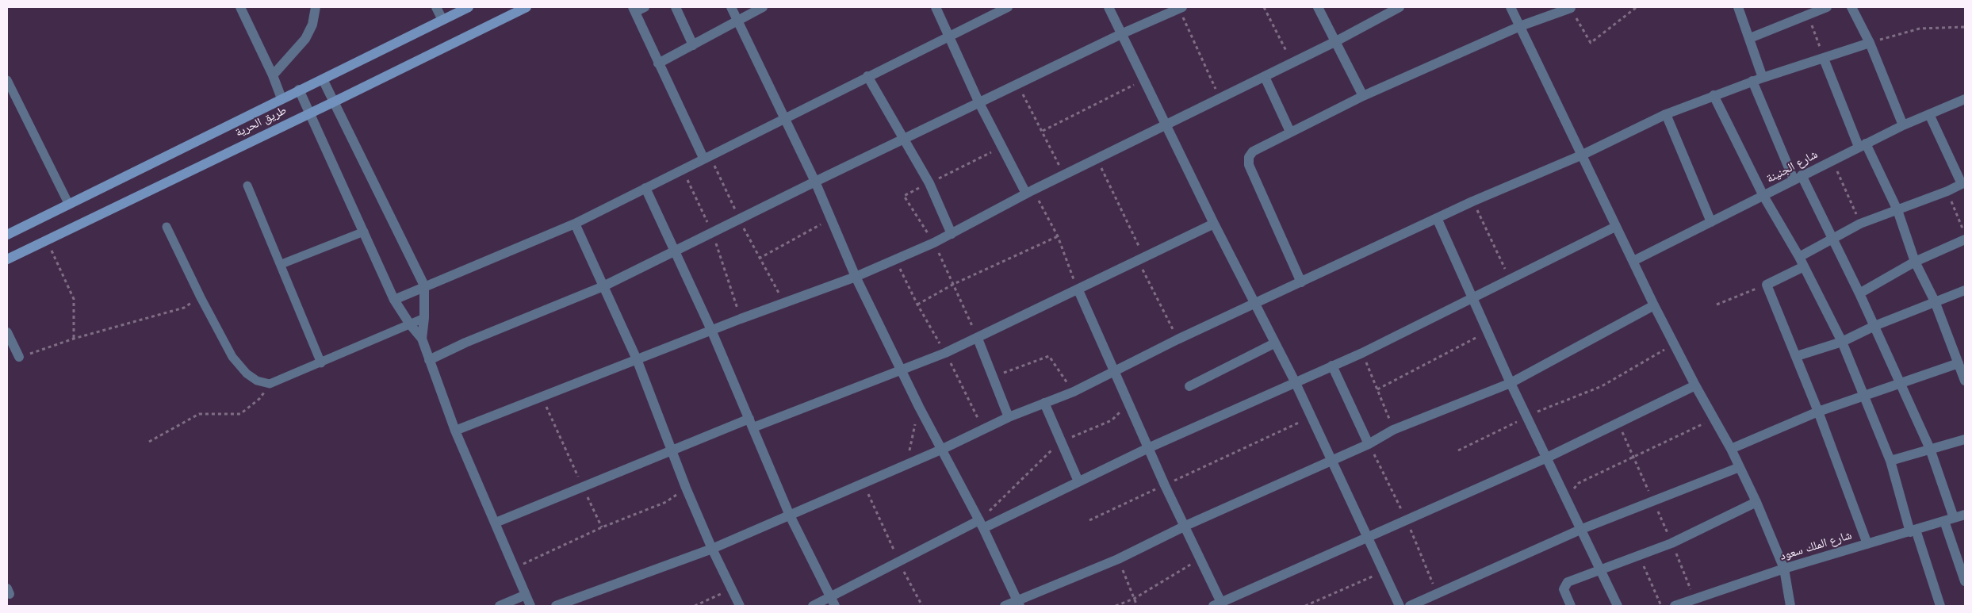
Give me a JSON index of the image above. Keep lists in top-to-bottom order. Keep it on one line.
{"streets":{"main road":["طريق الحرية"],"street":["شارع الجنينة","شارع الملك سعود"]}}
